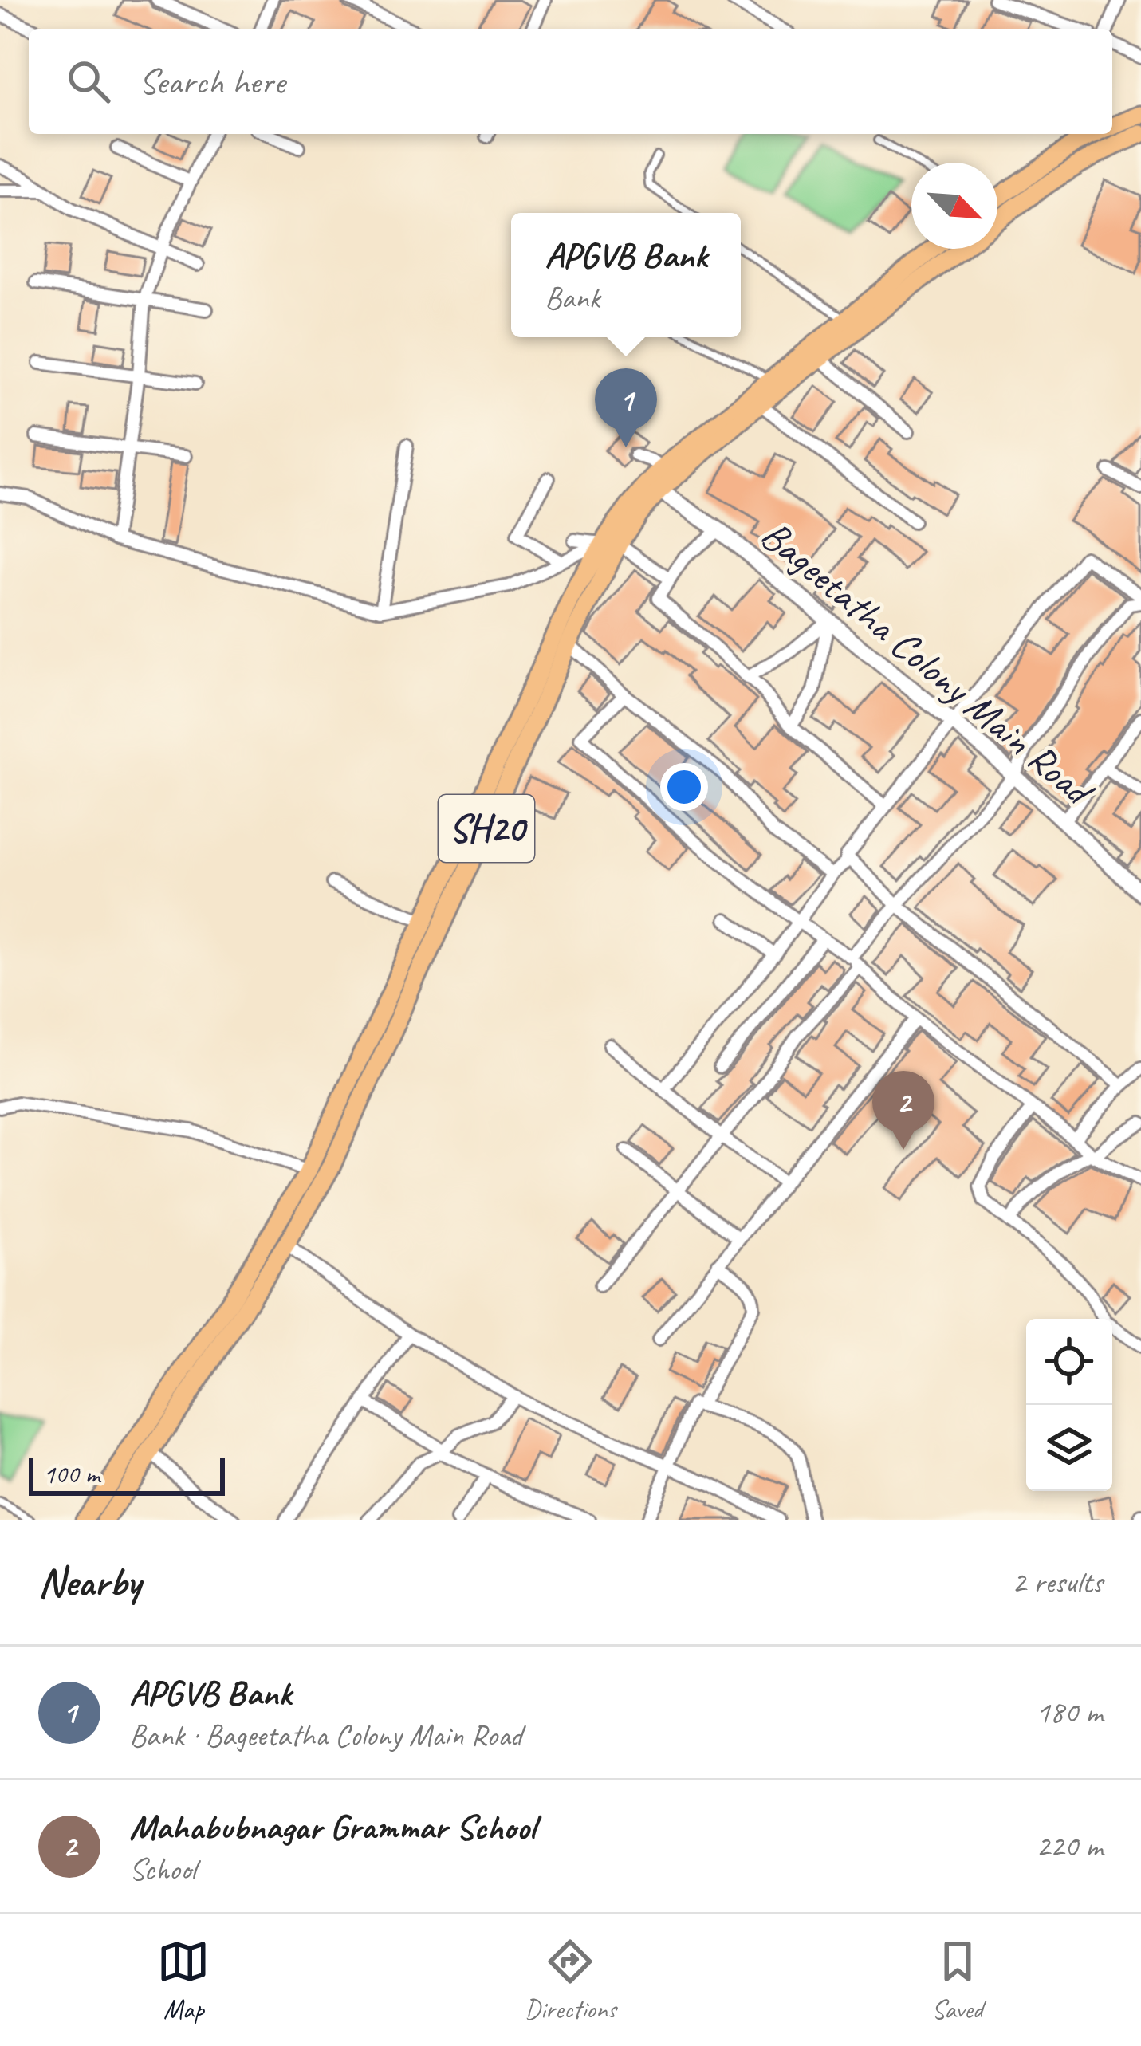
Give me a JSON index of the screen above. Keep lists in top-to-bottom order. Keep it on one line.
{"streets":{"main road":["SH20"],"street":["Bageetatha Colony Main Road"]},"crossings":[["Bageetatha Colony Main Road","SH20"]],"scale_bar":"100 m","north":"bottom right","page":{"search":"Search here","popup":["APGVB Bank","Bank"],"pins":["1","2"],"scale":"100 m","heading":["Nearby","2 results"],"list":[{"mark":"1","name":"APGVB Bank","note":"Bank · Bageetatha Colony Main Road","value":"180 m"},{"mark":"2","name":"Mahabubnagar Grammar School","note":"School","value":"220 m"}],"nav":["Map","Directions","Saved"]}}
